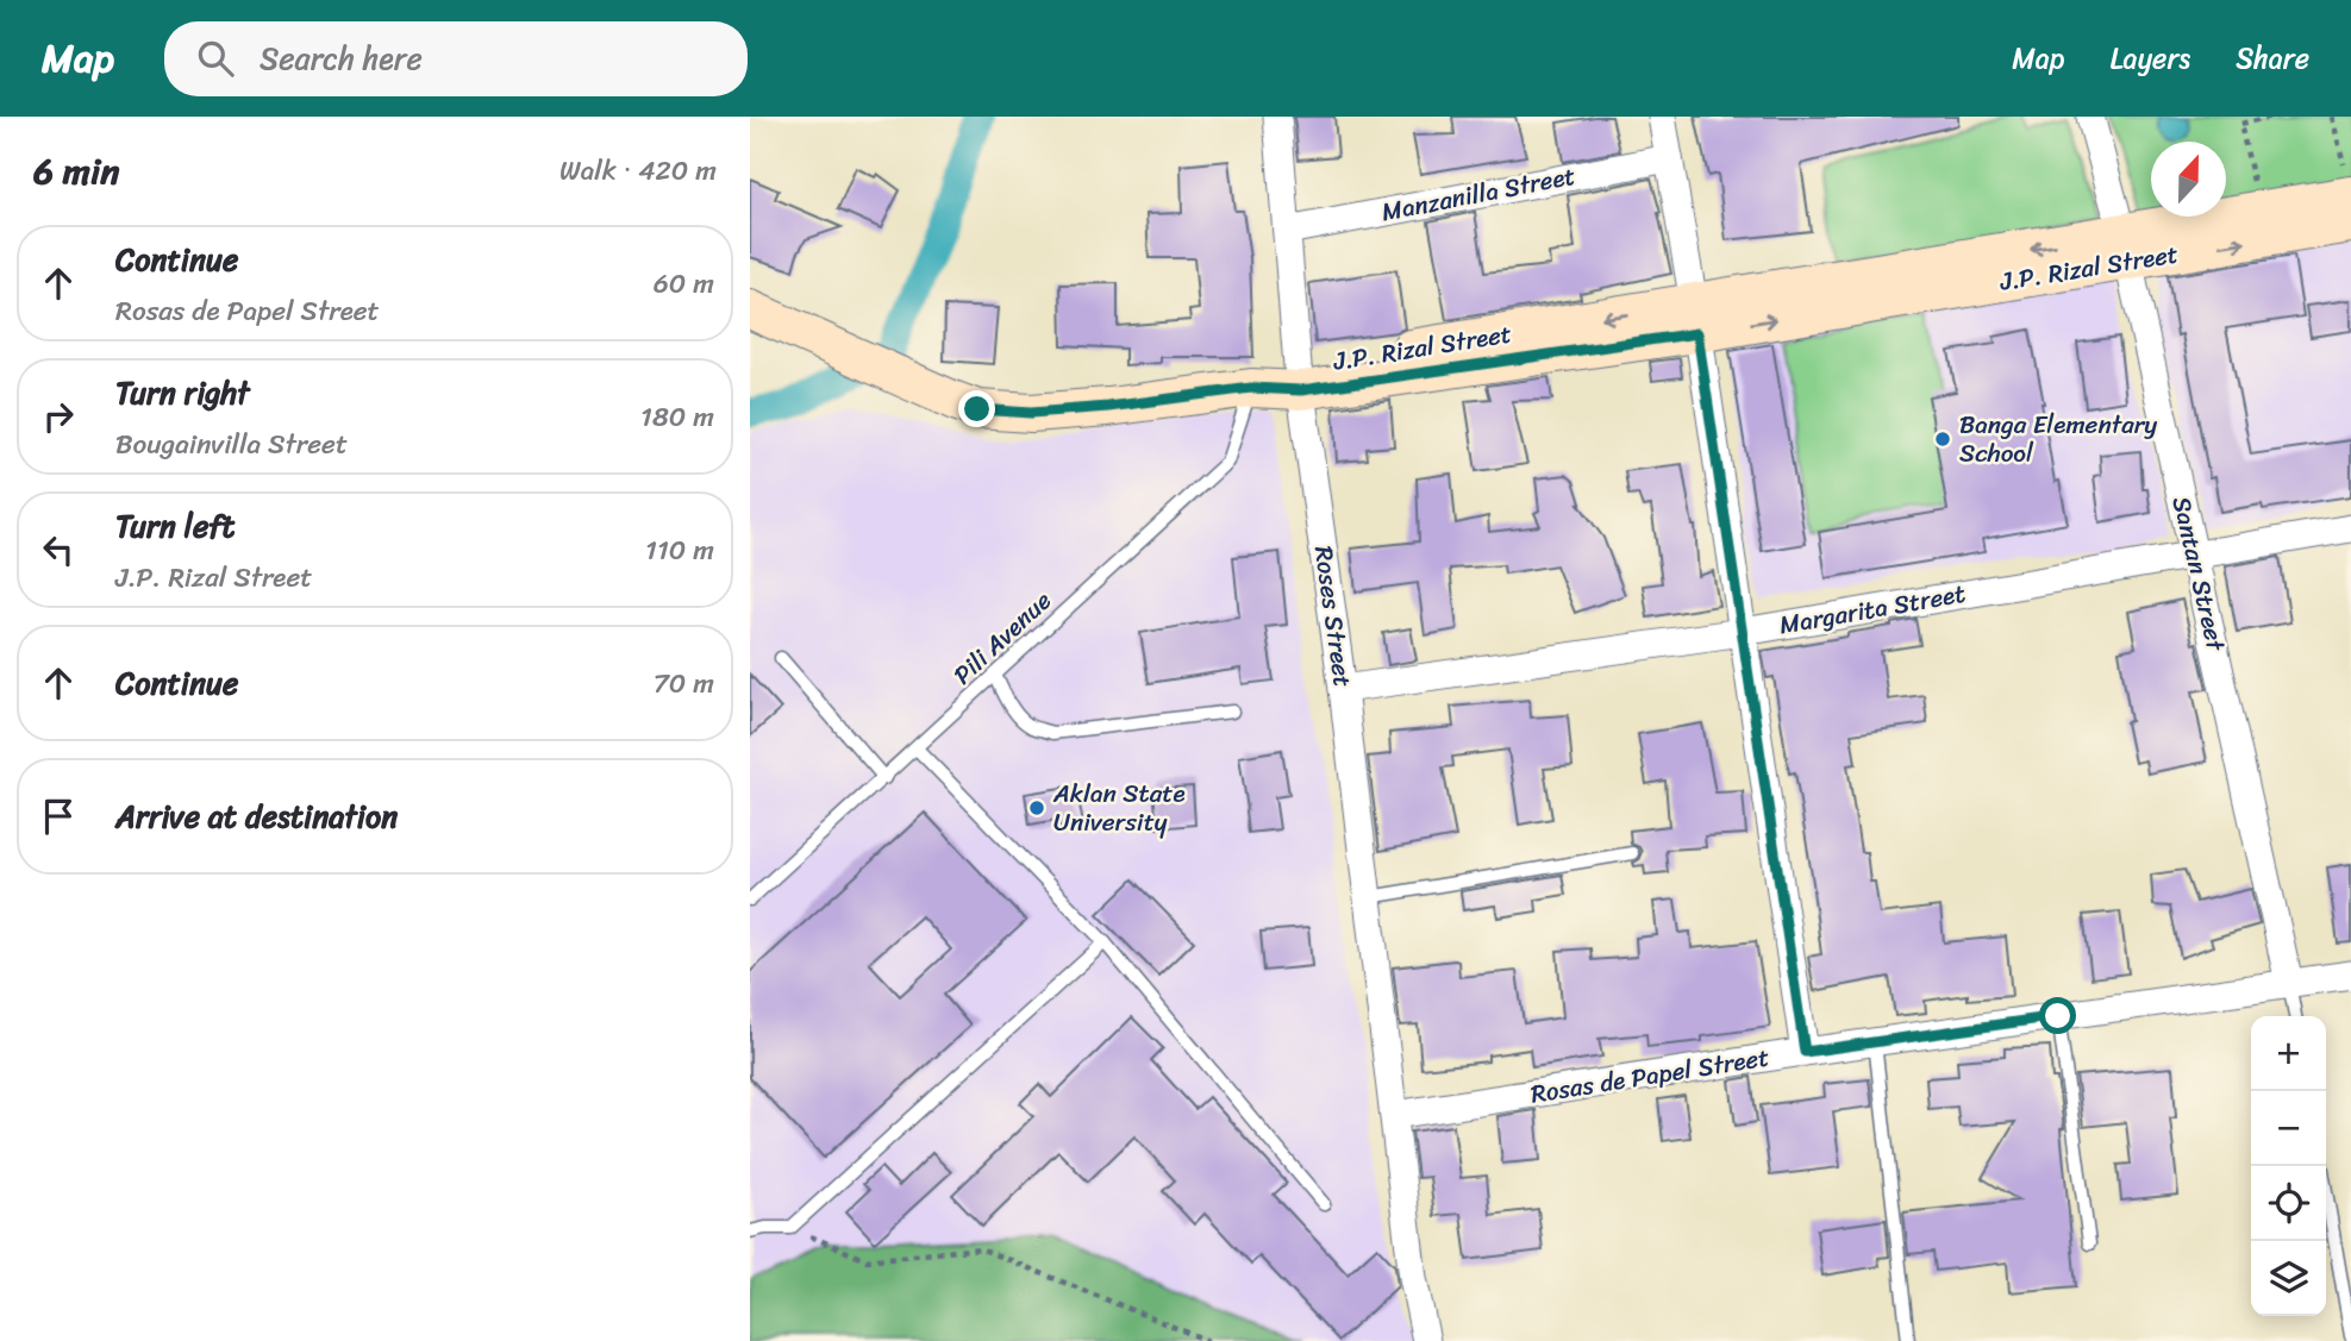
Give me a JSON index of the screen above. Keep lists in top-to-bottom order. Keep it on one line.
{"streets":{"main road":["J.P. Rizal Street"],"street":["Manzanilla Street","Santan Street","Margarita Street","Roses Street","Rosas de Papel Street"],"lane":["Pili Avenue"]},"crossings":[["Manzanilla Street","Roses Street"],["J.P. Rizal Street","Santan Street"],["J.P. Rizal Street","Roses Street"],["J.P. Rizal Street","Pili Avenue"],["Santan Street","Margarita Street"],["Santan Street","Rosas de Papel Street"],["Margarita Street","Roses Street"],["Roses Street","Rosas de Papel Street"]],"places":["Banga Elementary School","Aklan State University"],"north":"top","page":{"header":"Map","search":"Search here","nav":["Map","Layers","Share"],"heading":["6 min","Walk · 420 m"],"list":[["Continue","Rosas de Papel Street","60 m"],["Turn right","Bougainvilla Street","180 m"],["Turn left","J.P. Rizal Street","110 m"],["Continue","70 m"],"Arrive at destination"],"map_buttons":["+","−"]}}
